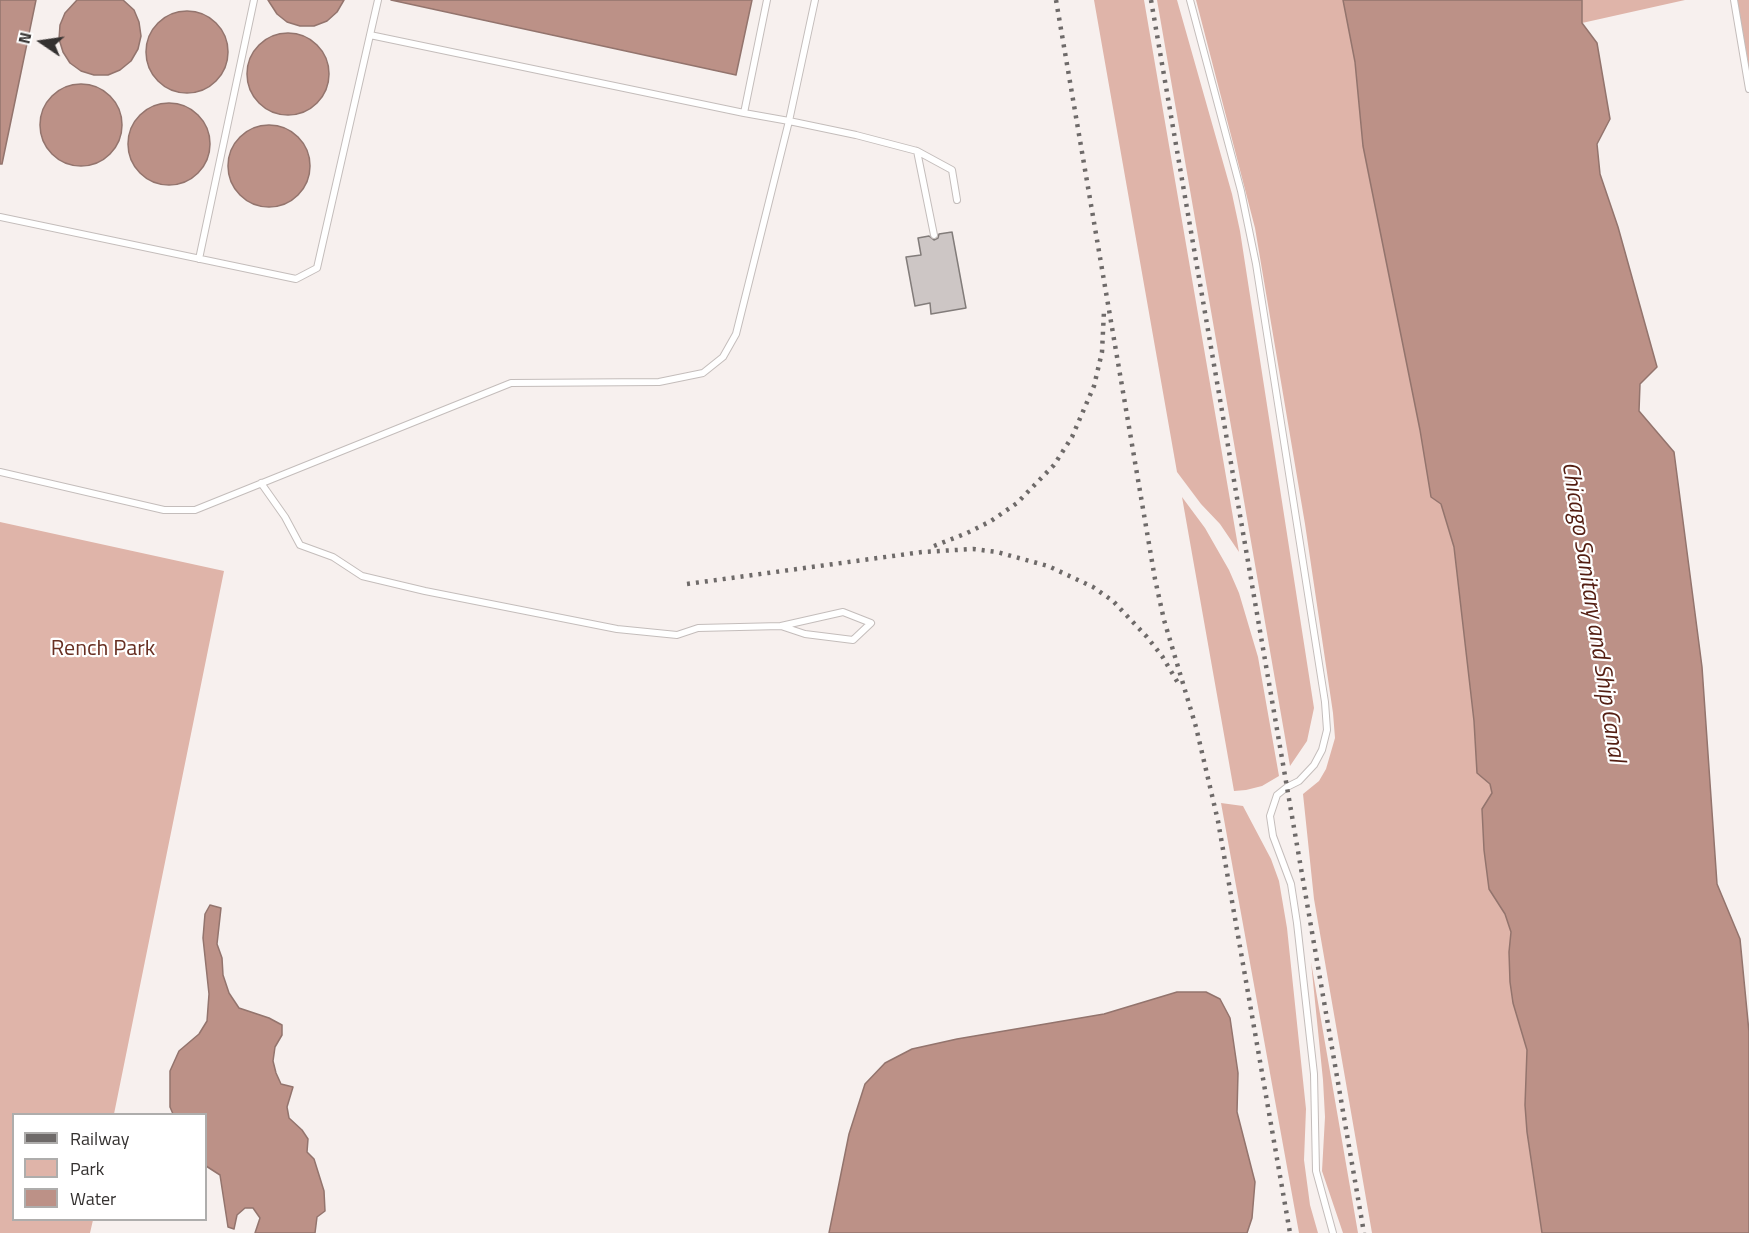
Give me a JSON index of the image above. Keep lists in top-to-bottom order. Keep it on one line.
{"water":["Chicago Sanitary and Ship Canal"],"parks":["Rench Park"],"legend":["Railway","Park","Water"],"north":"left"}
